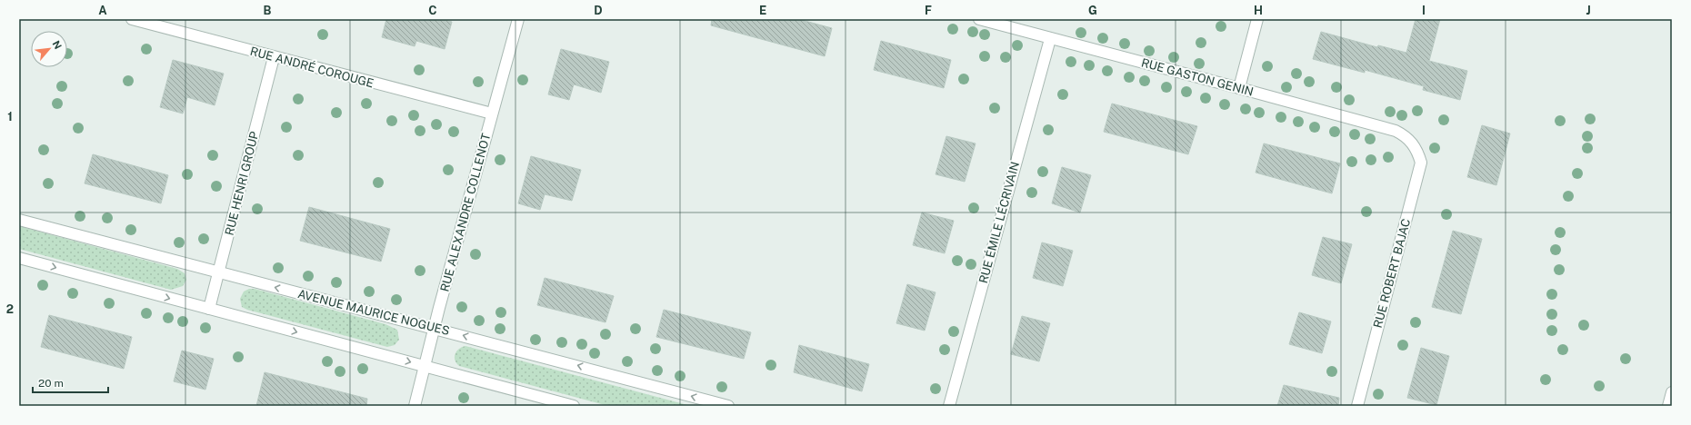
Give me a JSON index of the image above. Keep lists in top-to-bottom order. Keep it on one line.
{"streets":{"street":["RUE ANDRÉ COROUGE","RUE GASTON GENIN","RUE HENRI GROUP","RUE ALEXANDRE COLLENOT","RUE ÉMILE LÉCRIVAIN","RUE ROBERT BAJAC","AVENUE MAURICE NOGUES"]},"crossings":[["RUE ANDRÉ COROUGE","RUE HENRI GROUP"],["RUE ANDRÉ COROUGE","RUE ALEXANDRE COLLENOT"],["RUE GASTON GENIN","RUE ÉMILE LÉCRIVAIN"],["RUE GASTON GENIN","RUE ROBERT BAJAC"],["RUE HENRI GROUP","AVENUE MAURICE NOGUES"],["RUE ALEXANDRE COLLENOT","AVENUE MAURICE NOGUES"]],"scale_bar":"20 m","north":"top right","grid":{"columns":["A","B","C","D","E","F","G","H","I","J"],"rows":["1","2"]}}
